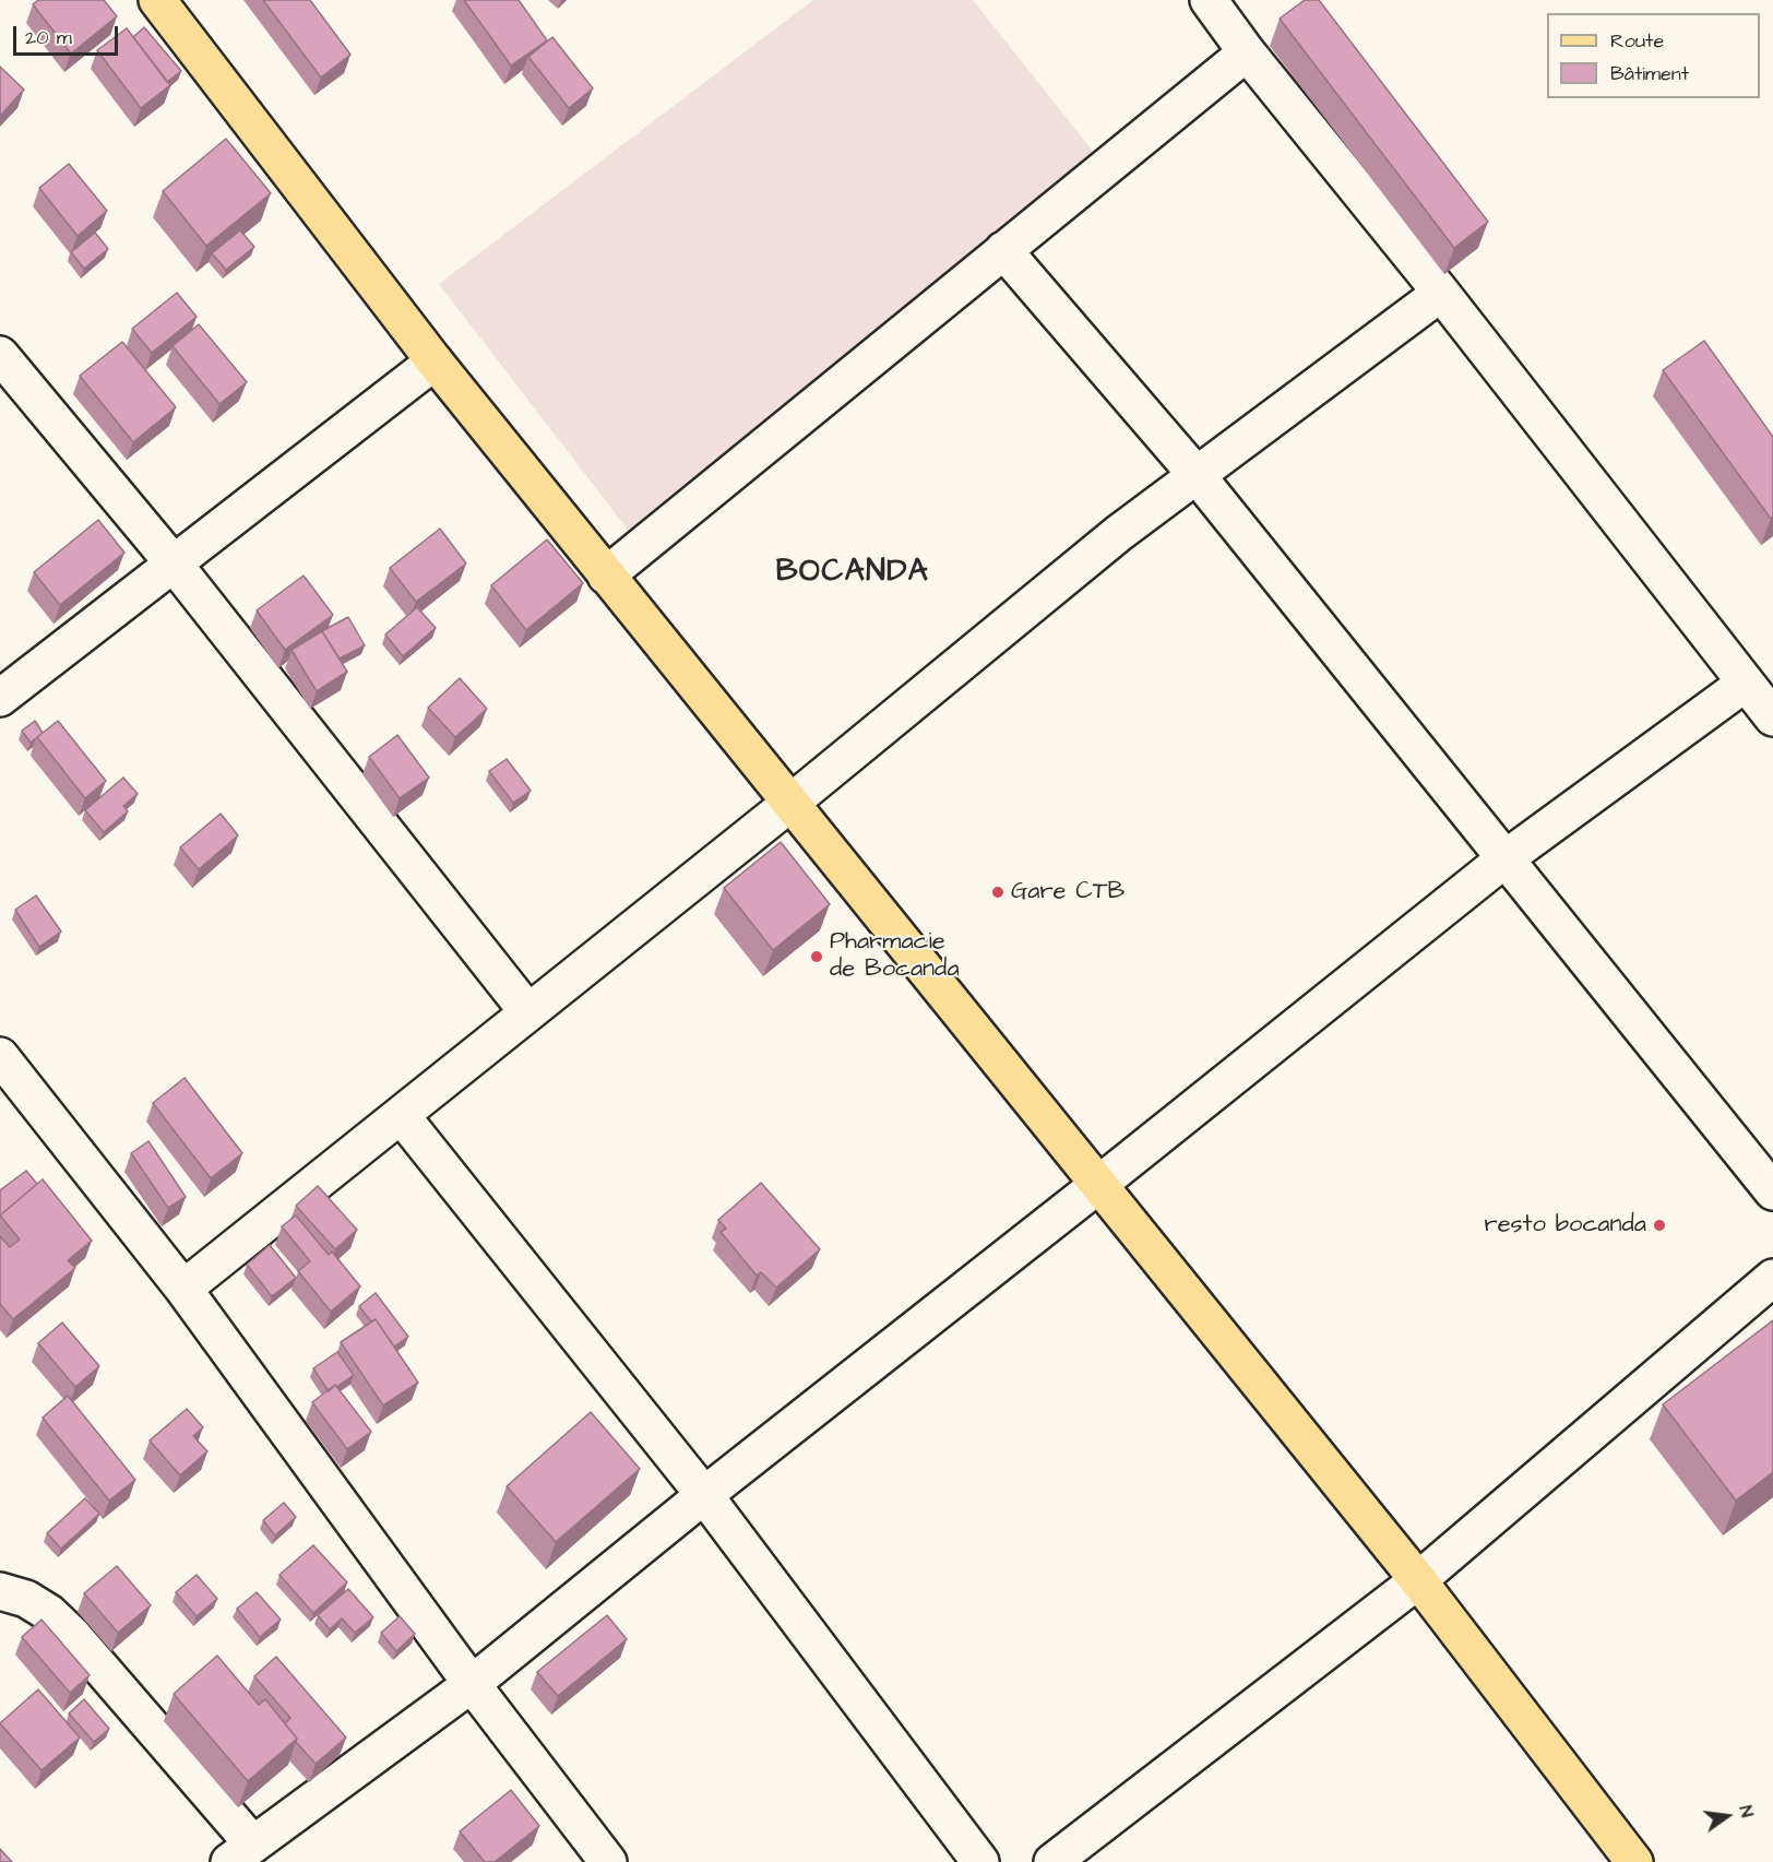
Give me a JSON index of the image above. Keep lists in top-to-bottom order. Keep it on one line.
{"districts":["BOCANDA"],"places":["Gare CTB","Pharmacie de Bocanda","resto bocanda"],"legend":["Route","Bâtiment"],"scale_bar":"20 m","north":"right"}
